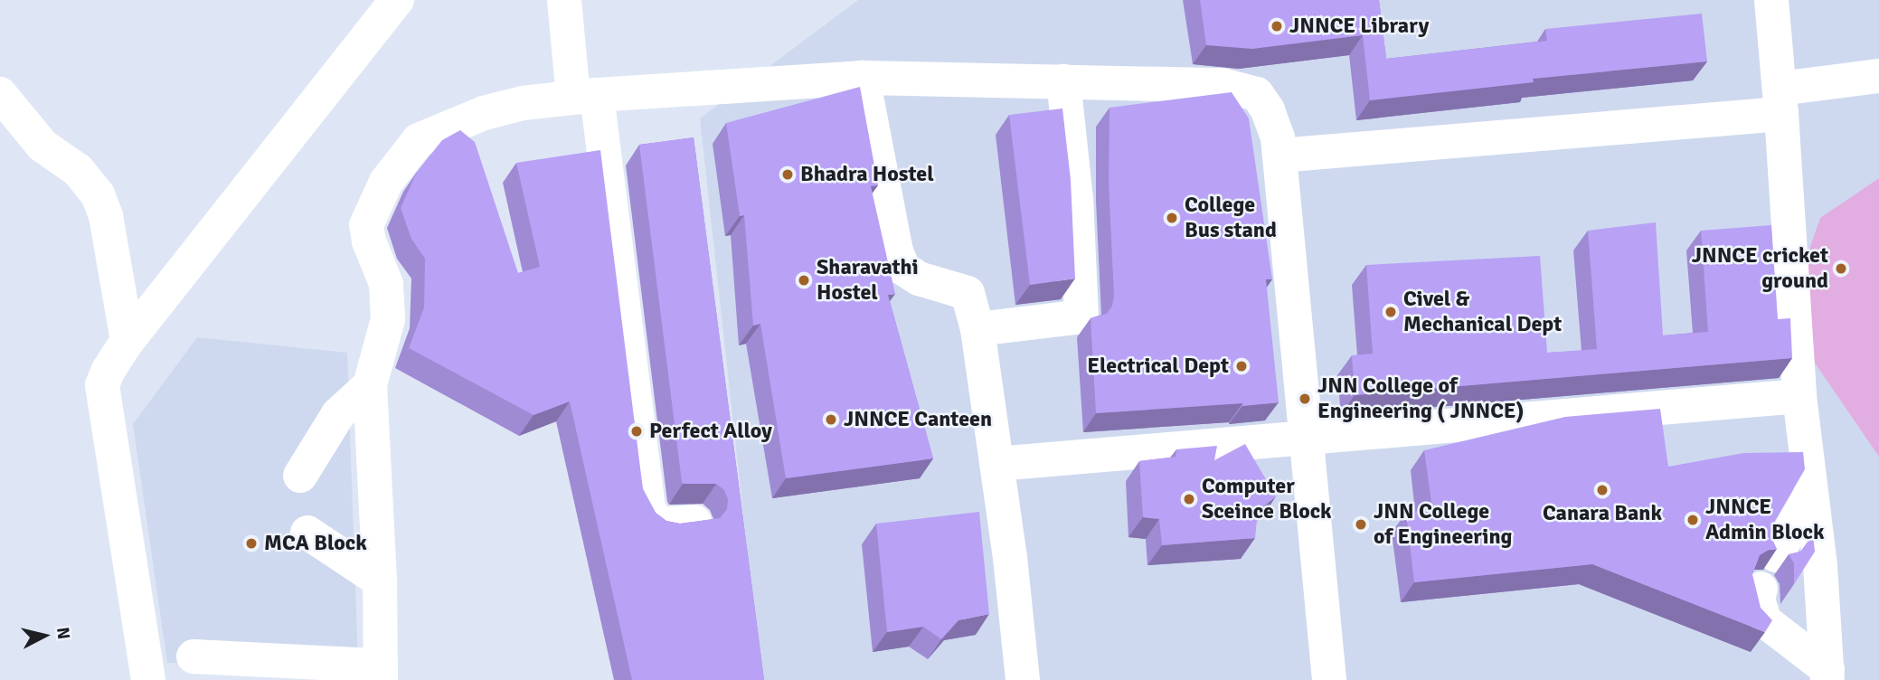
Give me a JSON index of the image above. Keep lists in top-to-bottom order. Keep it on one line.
{"places":["JNNCE Library","Bhadra Hostel","College Bus stand","JNNCE cricket ground","Sharavathi Hostel","Civel & Mechanical Dept","Electrical Dept","JNN College of Engineering ( JNNCE)","JNNCE Canteen","Perfect Alloy","Canara Bank","Computer Sceince Block","JNNCE Admin Block","JNN College of Engineering","MCA Block"],"north":"right"}
